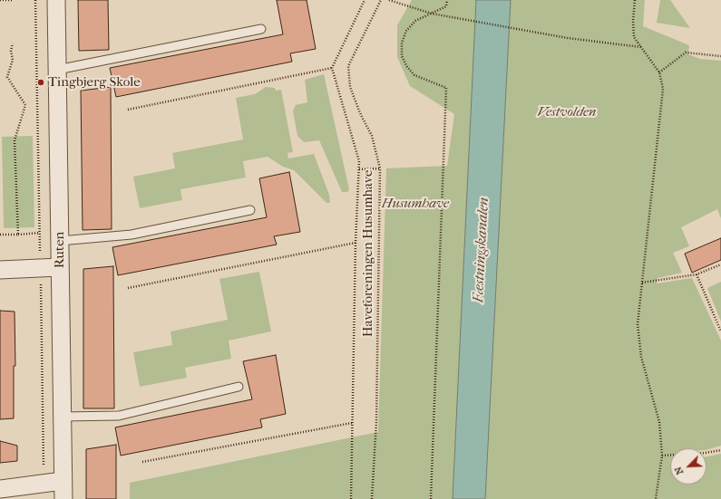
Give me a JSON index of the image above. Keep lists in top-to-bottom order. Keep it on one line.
{"streets":{"street":["Ruten"],"path":["Haveforeningen Husumhave"]},"water":["Fæstningskanalen"],"parks":["Vestvolden","Husumhave"],"places":["Tingbjerg Skole"],"north":"bottom left"}
